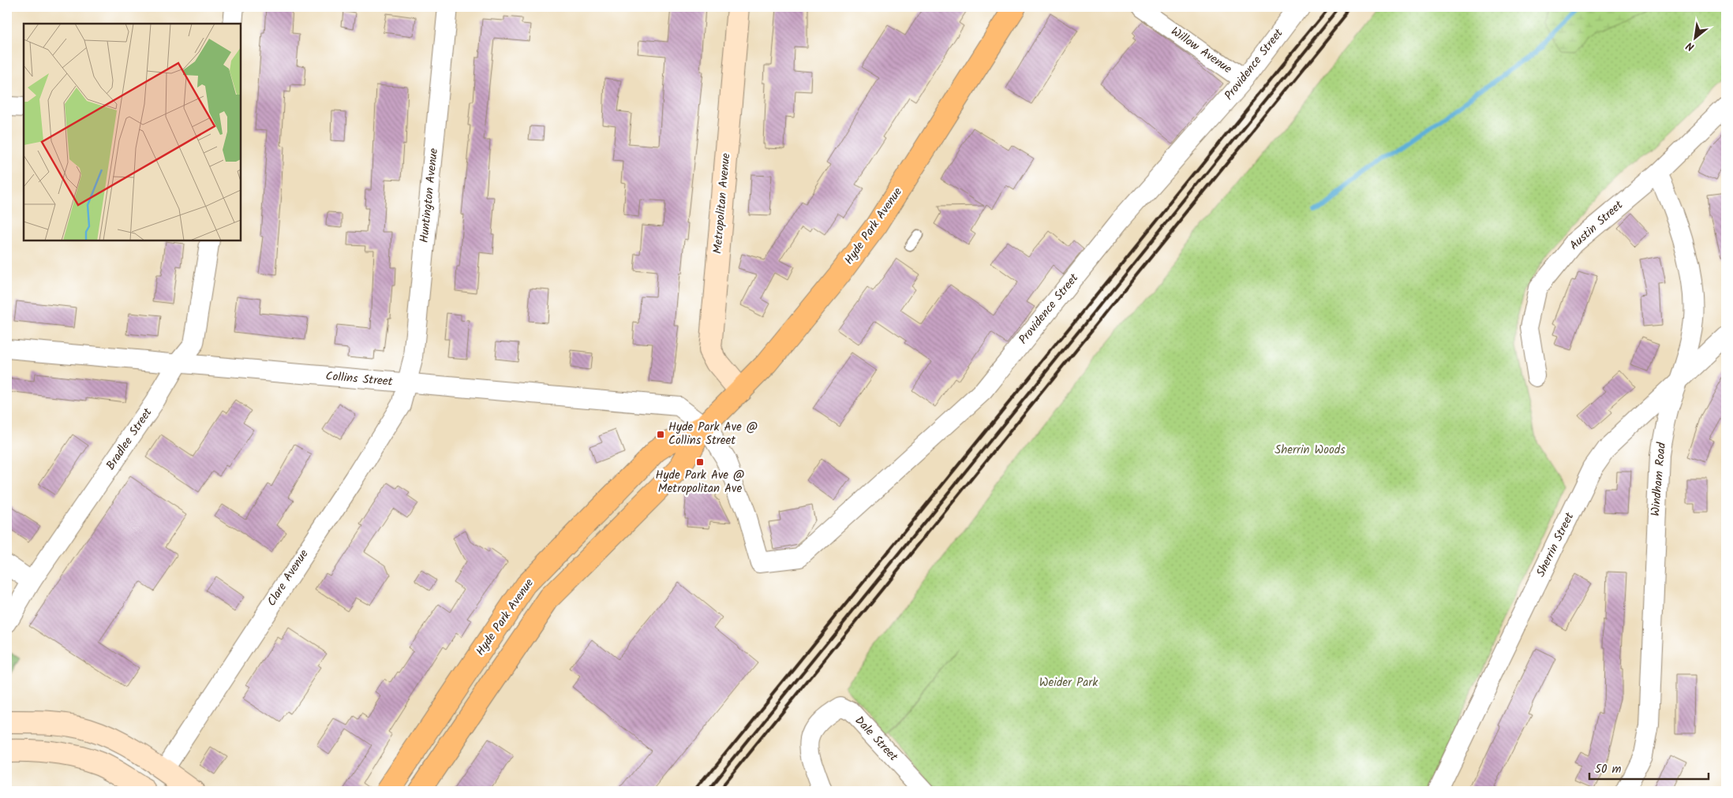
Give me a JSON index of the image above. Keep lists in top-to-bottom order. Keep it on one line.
{"streets":{"main road":["Hyde Park Avenue"],"street":["Willow Avenue","Providence Street","Huntington Avenue","Metropolitan Avenue","Austin Street","Collins Street","Bradlee Street","Windham Road","Sherrin Street","Clare Avenue","Dale Street"]},"crossings":[["Willow Avenue","Providence Street"],["Providence Street","Hyde Park Avenue"],["Providence Street","Collins Street"],["Huntington Avenue","Collins Street"],["Huntington Avenue","Clare Avenue"],["Metropolitan Avenue","Hyde Park Avenue"],["Austin Street","Windham Road"],["Hyde Park Avenue","Collins Street"],["Collins Street","Bradlee Street"],["Collins Street","Clare Avenue"],["Windham Road","Sherrin Street"]],"parks":["Sherrin Woods","Weider Park"],"places":{"transit":["Hyde Park Ave @ Collins Street","Hyde Park Ave @ Metropolitan Ave"]},"scale_bar":"50 m","north":"bottom left"}
